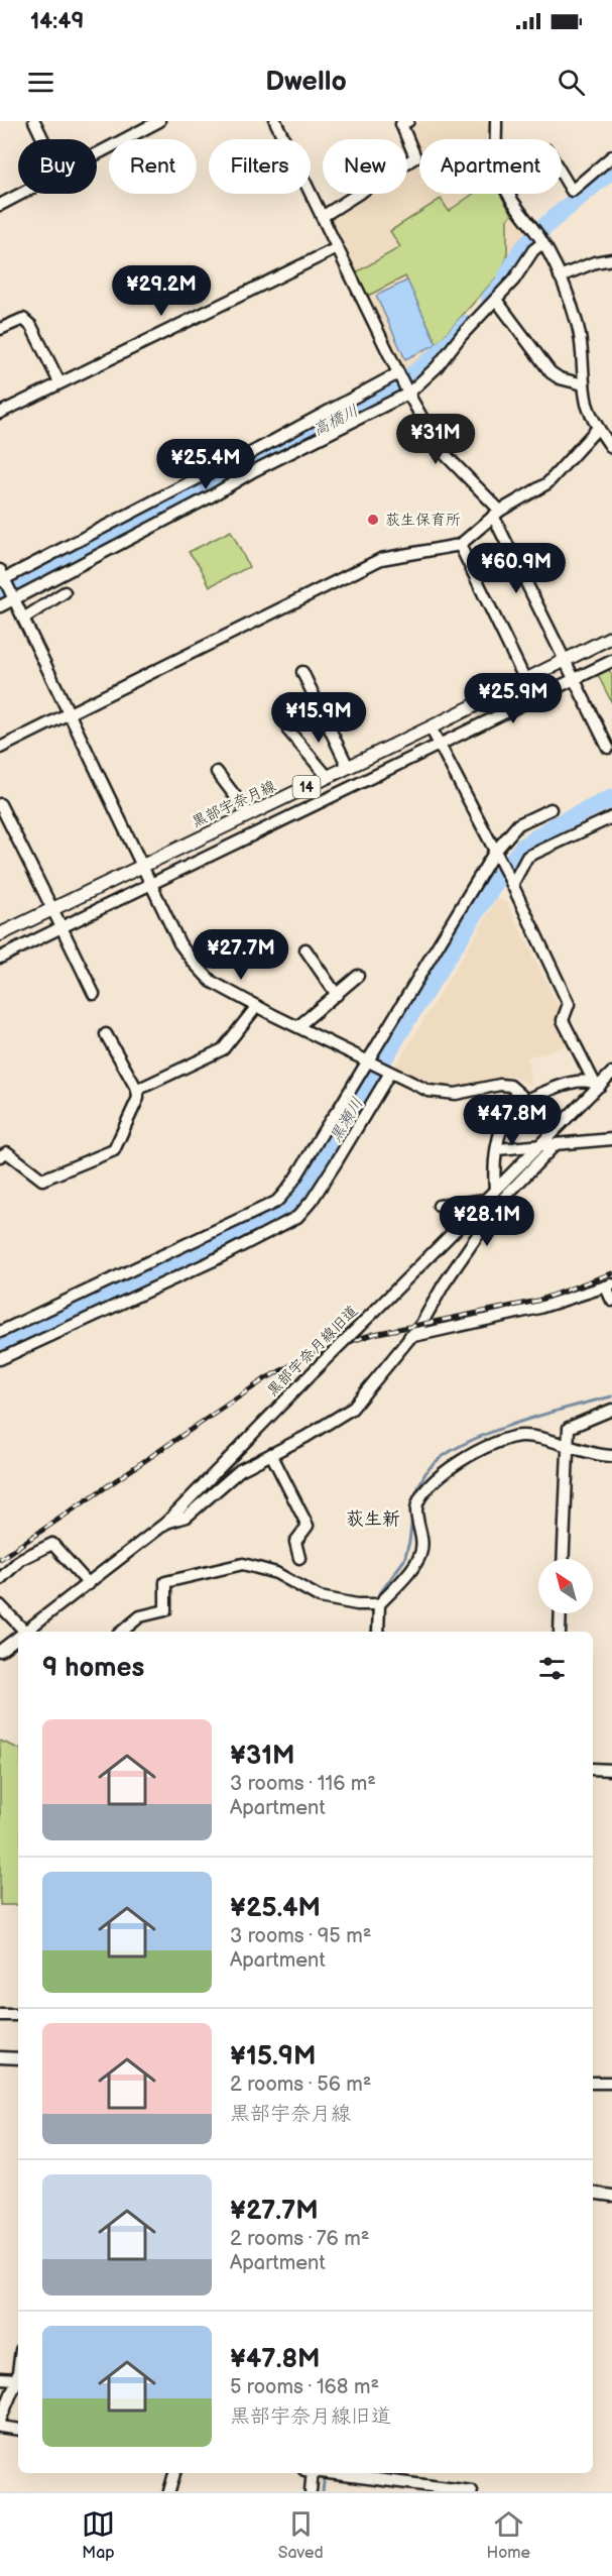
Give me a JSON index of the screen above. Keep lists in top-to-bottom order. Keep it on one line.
{"streets":{"main road":["14","黒部宇奈月線"],"street":["黒部宇奈月線旧道"]},"districts":["荻生新"],"water":["高橋川","黒瀬川"],"places":["荻生保育所"],"north":"top left","page":{"status":"14:49","header":"Dwello","chip":["Buy","Rent","Filters","New","Apartment"],"price":["¥29.2M","¥31M","¥25.4M","¥60.9M","¥25.9M","¥15.9M","¥27.7M","¥47.8M","¥28.1M"],"heading":"9 homes","list":[{"name":"¥31M","note":"3 rooms · 116 m² · Apartment"},{"name":"¥25.4M","note":"3 rooms · 95 m² · Apartment"},{"name":"¥15.9M","note":"2 rooms · 56 m² · 黒部宇奈月線"},{"name":"¥27.7M","note":"2 rooms · 76 m² · Apartment"},{"name":"¥47.8M","note":"5 rooms · 168 m² · 黒部宇奈月線旧道"}],"tabs":["Map","Saved","Home"]}}
